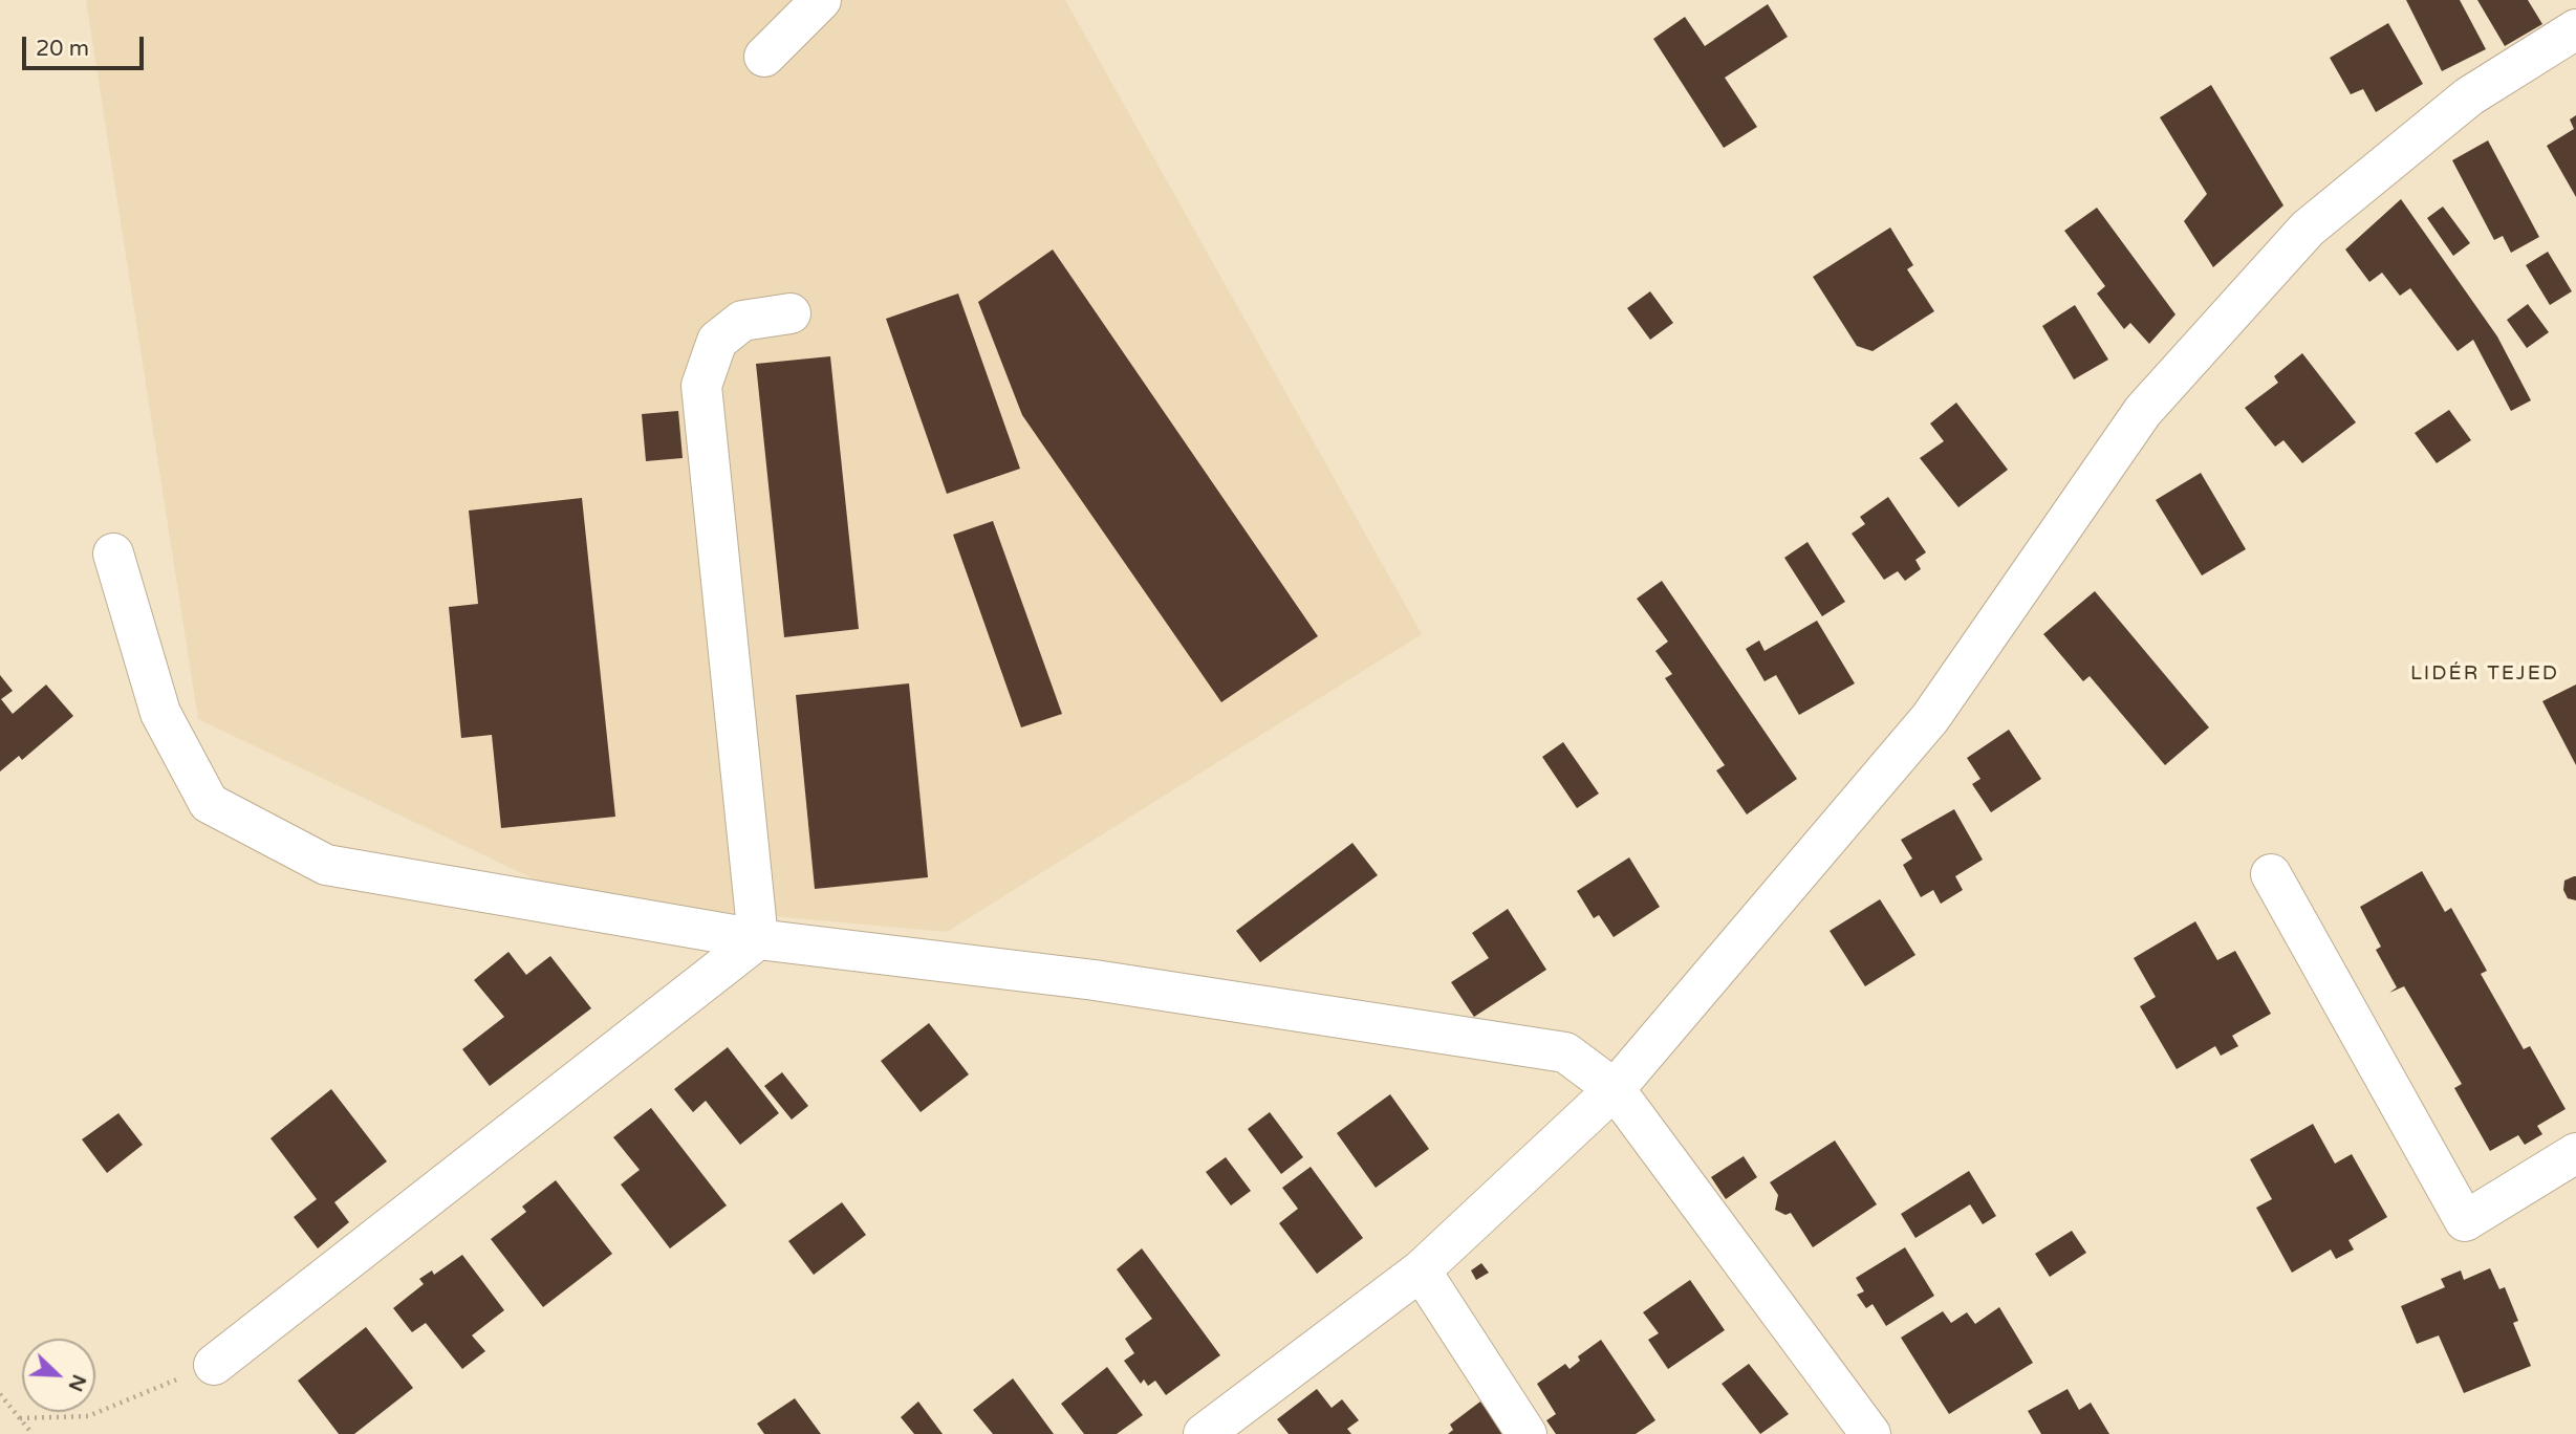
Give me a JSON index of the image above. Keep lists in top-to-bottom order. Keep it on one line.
{"districts":["LIDÉR TEJED"],"scale_bar":"20 m","north":"bottom right"}
